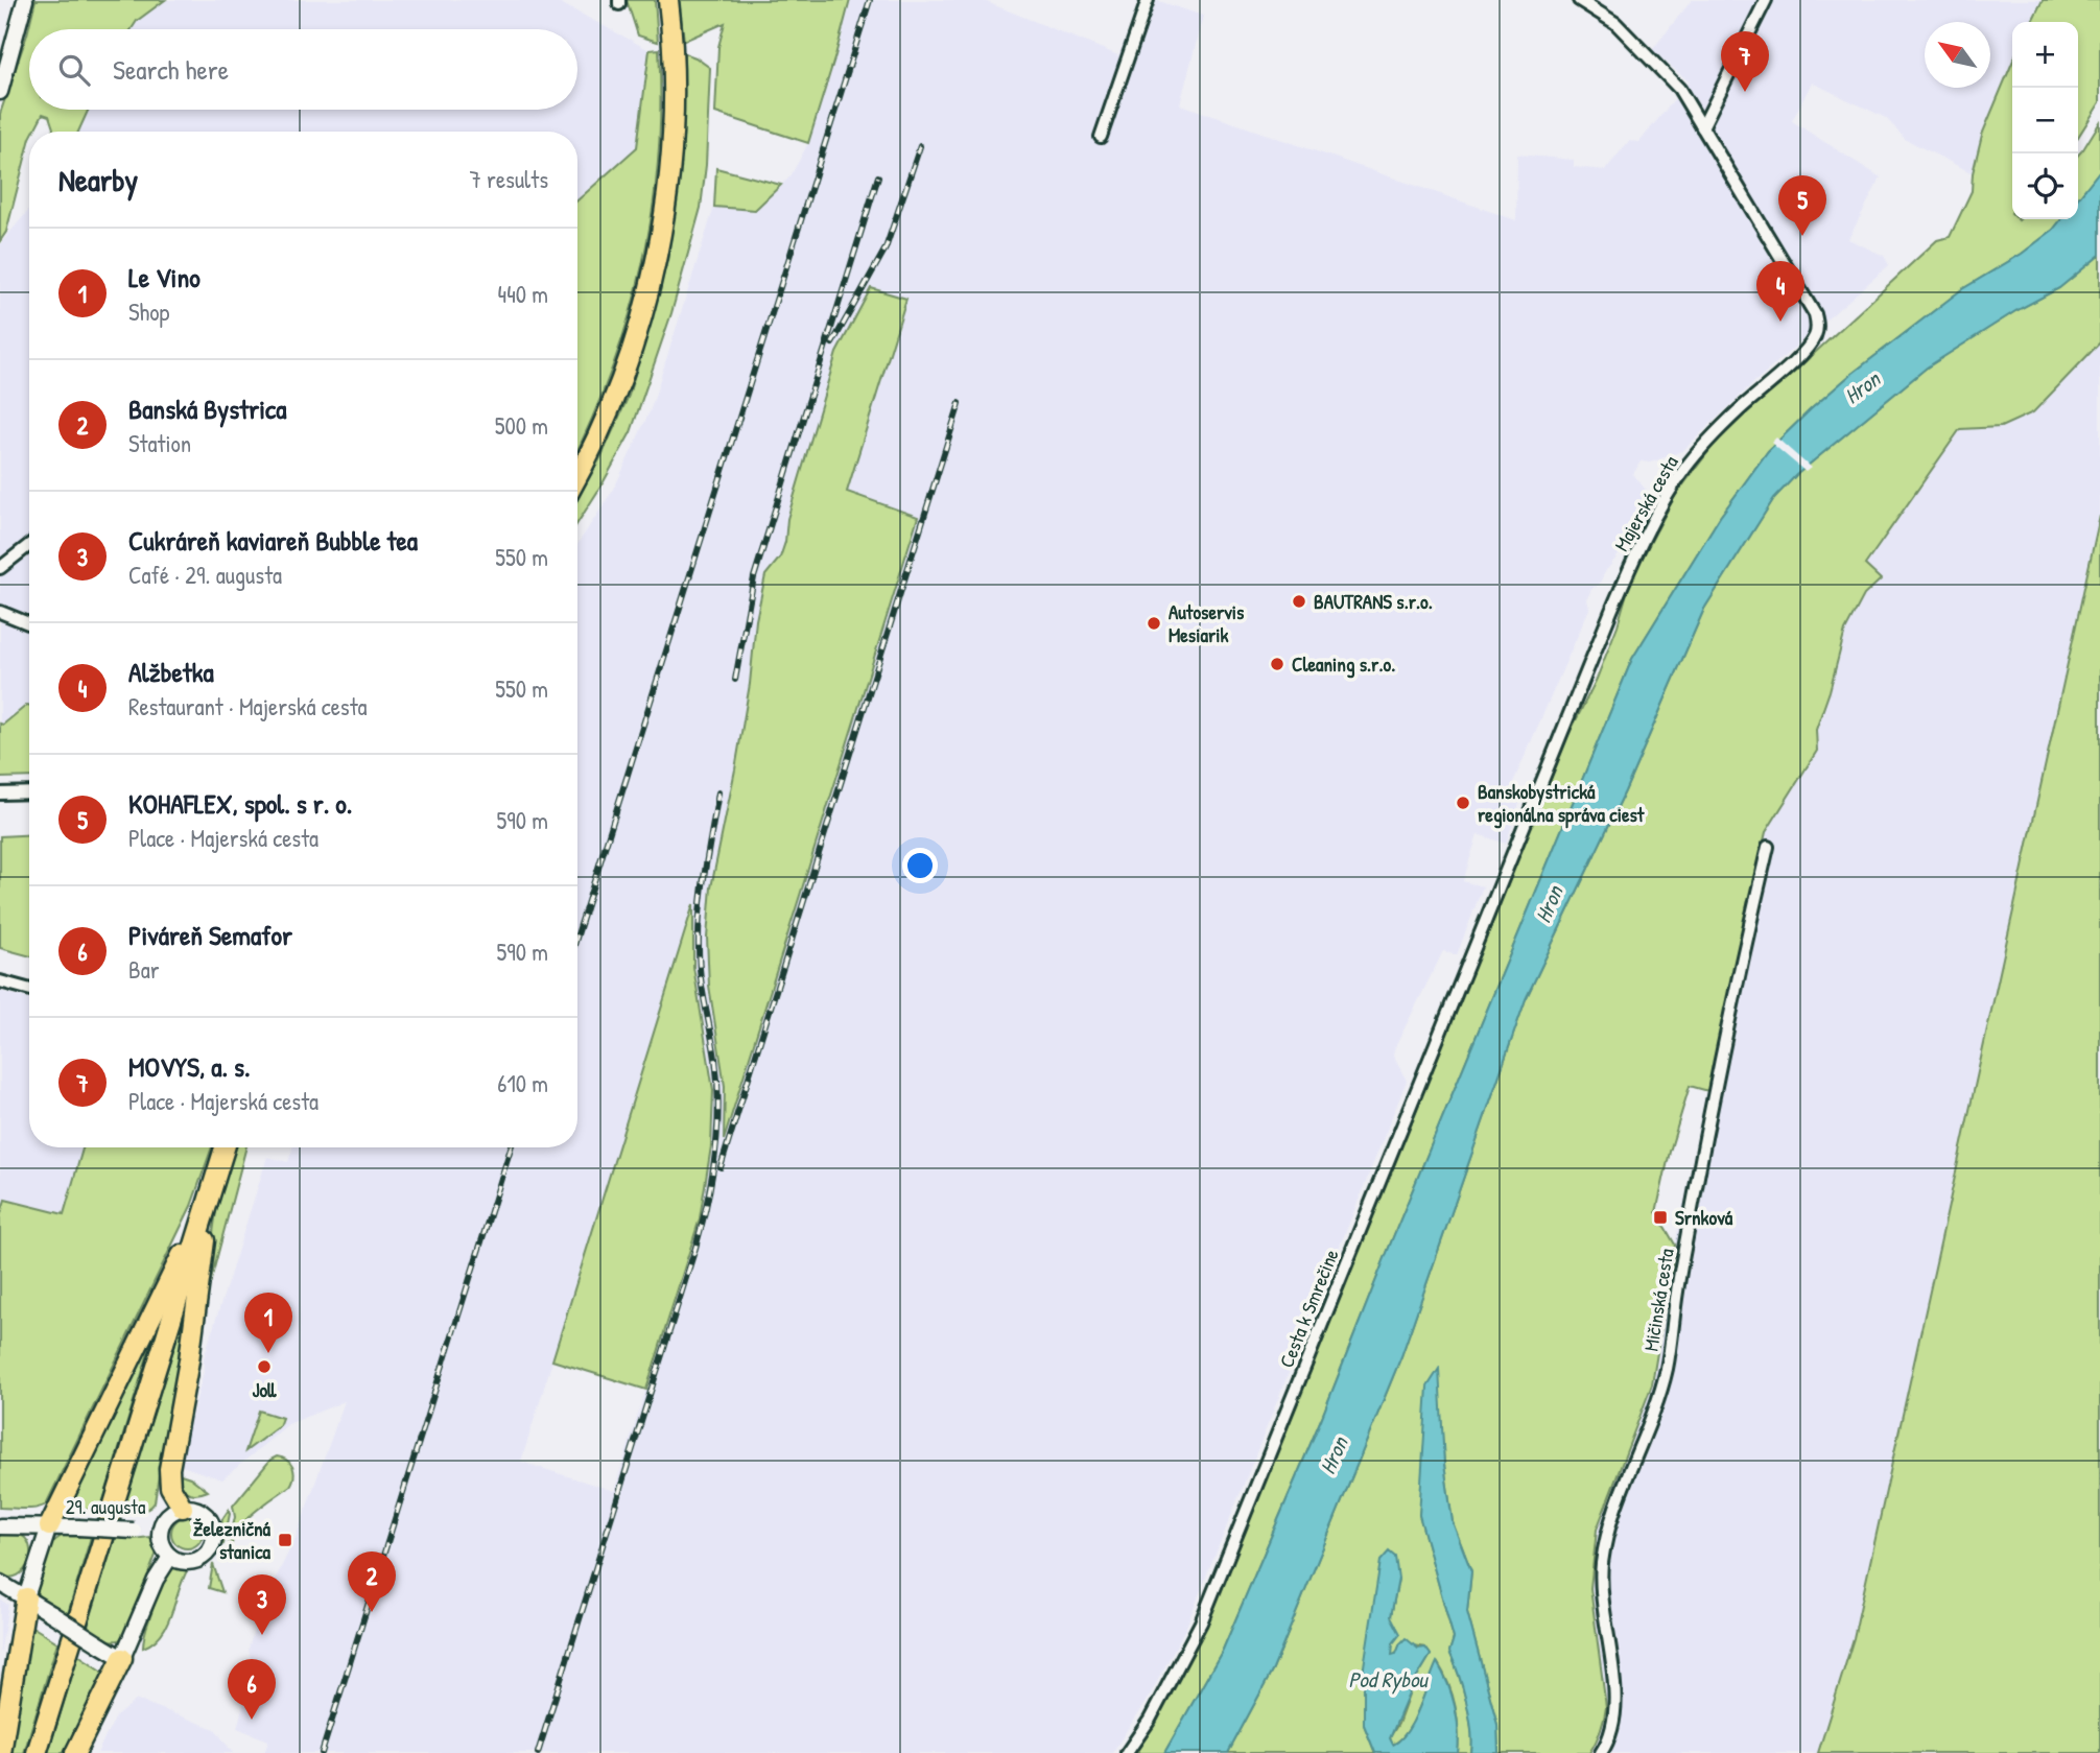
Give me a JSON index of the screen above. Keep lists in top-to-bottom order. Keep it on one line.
{"streets":{"street":["Majerská cesta","Mičinská cesta","Cesta k Smrečine","29. augusta"]},"crossings":[["Majerská cesta","Cesta k Smrečine"]],"water":["Hron","Pod Rybou"],"places":{"other":["BAUTRANS s.r.o.","Autoservis Mesiarik","Cleaning s.r.o.","Banskobystrická regionálna správa ciest","Joll"],"transit":["Srnková","Železničná stanica"]},"north":"top left","page":{"map_buttons":["+","−"],"search":"Search here","pins":["7","5","4","1","2","3","6"],"heading":["Nearby","7 results"],"list":[{"mark":"1","name":"Le Vino","note":"Shop","value":"440 m"},{"mark":"2","name":"Banská Bystrica","note":"Station","value":"500 m"},{"mark":"3","name":"Cukráreň kaviareň Bubble tea","note":"Café · 29. augusta","value":"550 m"},{"mark":"4","name":"Alžbetka","note":"Restaurant · Majerská cesta","value":"550 m"},{"mark":"5","name":"KOHAFLEX, spol. s r. o.","note":"Place · Majerská cesta","value":"590 m"},{"mark":"6","name":"Piváreň Semafor","note":"Bar","value":"590 m"},{"mark":"7","name":"MOVYS, a. s.","note":"Place · Majerská cesta","value":"610 m"}]}}
